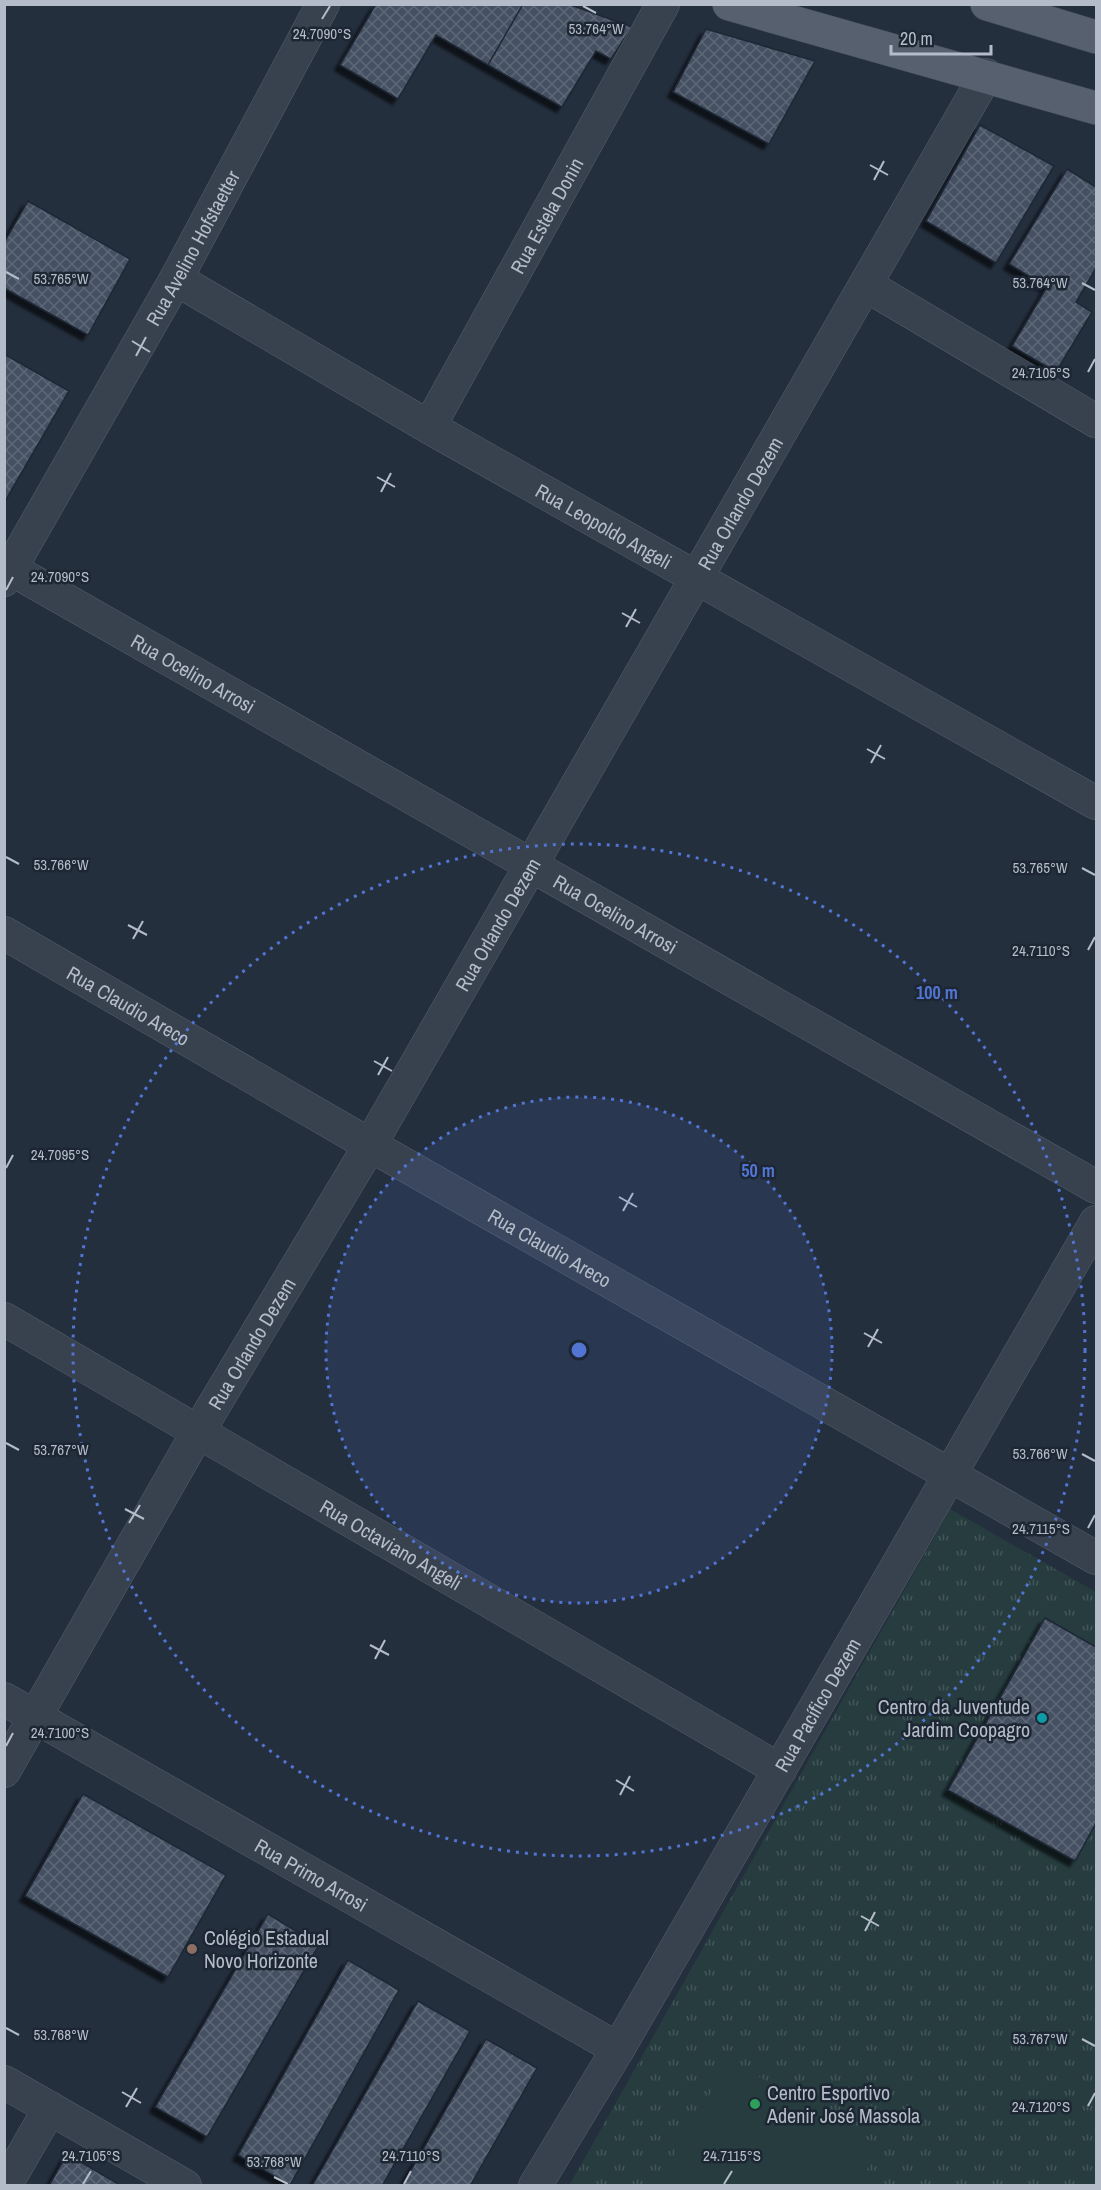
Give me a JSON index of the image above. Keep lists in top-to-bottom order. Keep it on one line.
{"streets":{"street":["Rua Estela Donin","Rua Avelino Hofstaetter","Rua Orlando Dezem","Rua Leopoldo Angeli","Rua Ocelino Arrosi","Rua Claudio Areco","Rua Octaviano Angeli","Rua Pacífico Dezem","Rua Primo Arrosi"]},"crossings":[["Rua Estela Donin","Rua Leopoldo Angeli"],["Rua Avelino Hofstaetter","Rua Leopoldo Angeli"],["Rua Avelino Hofstaetter","Rua Ocelino Arrosi"],["Rua Orlando Dezem","Rua Leopoldo Angeli"],["Rua Orlando Dezem","Rua Ocelino Arrosi"],["Rua Orlando Dezem","Rua Claudio Areco"],["Rua Orlando Dezem","Rua Octaviano Angeli"],["Rua Orlando Dezem","Rua Primo Arrosi"],["Rua Claudio Areco","Rua Pacífico Dezem"],["Rua Octaviano Angeli","Rua Pacífico Dezem"],["Rua Pacífico Dezem","Rua Primo Arrosi"]],"places":["Centro da Juventude Jardim Coopagro","Colégio Estadual Novo Horizonte","Centro Esportivo Adenir José Massola"],"scale_bar":"20 m","coordinates":["53.764°W","24.7090°S","53.765°W","24.7105°S","53.766°W","24.7110°S","24.7095°S","53.767°W","24.7115°S","24.7100°S","53.768°W","24.7120°S"],"rings":["100 m","50 m"]}
